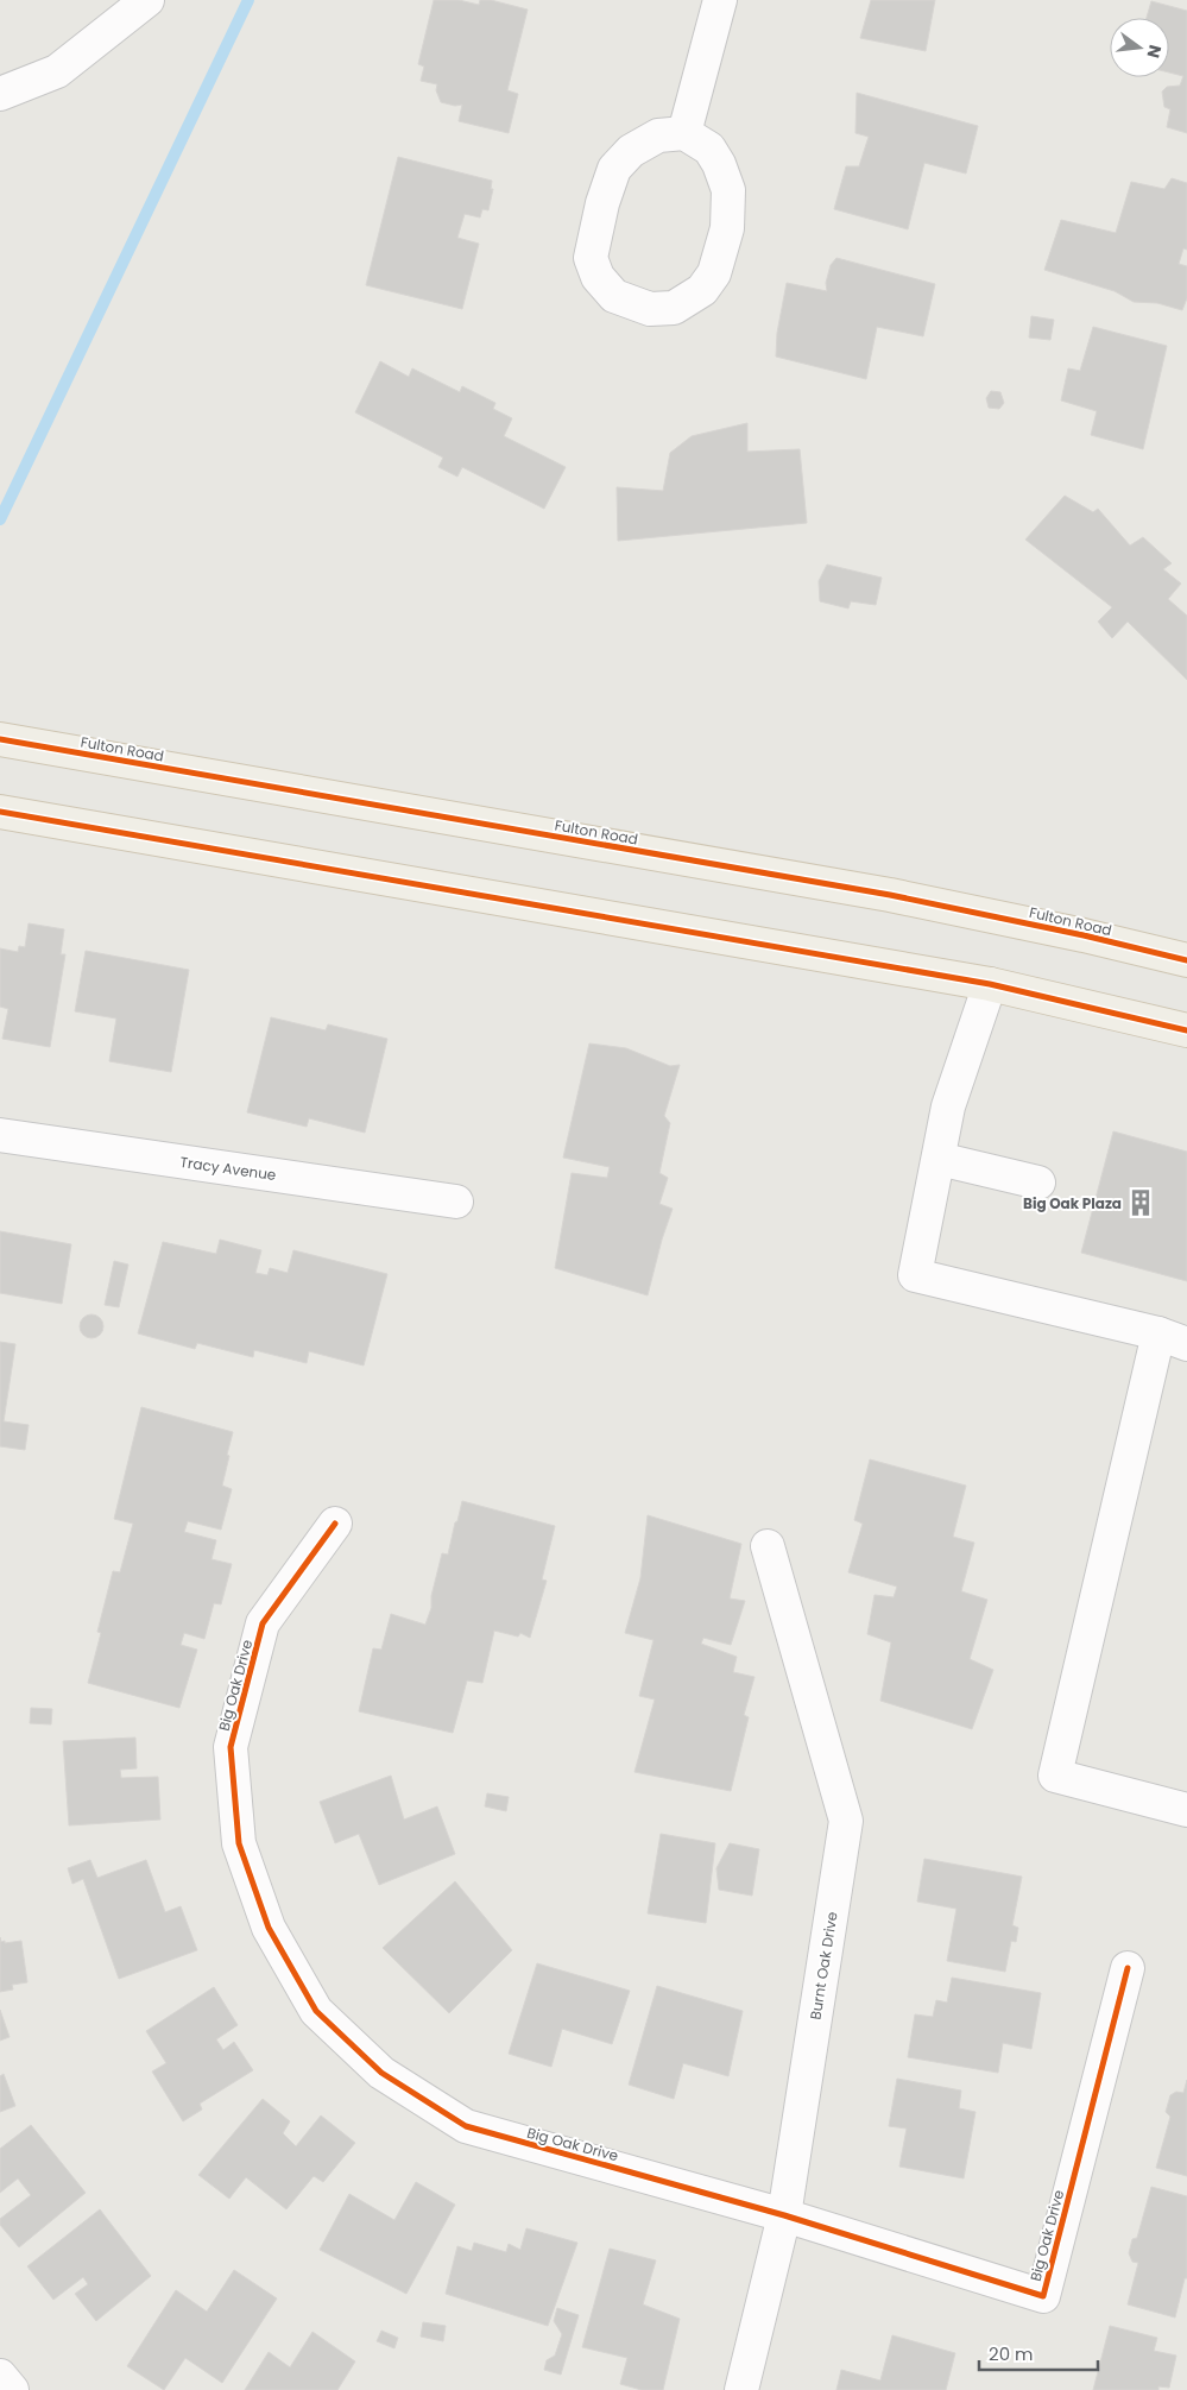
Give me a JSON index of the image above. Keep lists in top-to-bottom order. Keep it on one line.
{"streets":{"main road":["Fulton Road"],"street":["Tracy Avenue","Big Oak Drive","Burnt Oak Drive"]},"crossings":[["Big Oak Drive","Burnt Oak Drive"]],"places":{"building":["Big Oak Plaza"]},"scale_bar":"20 m","north":"right"}
